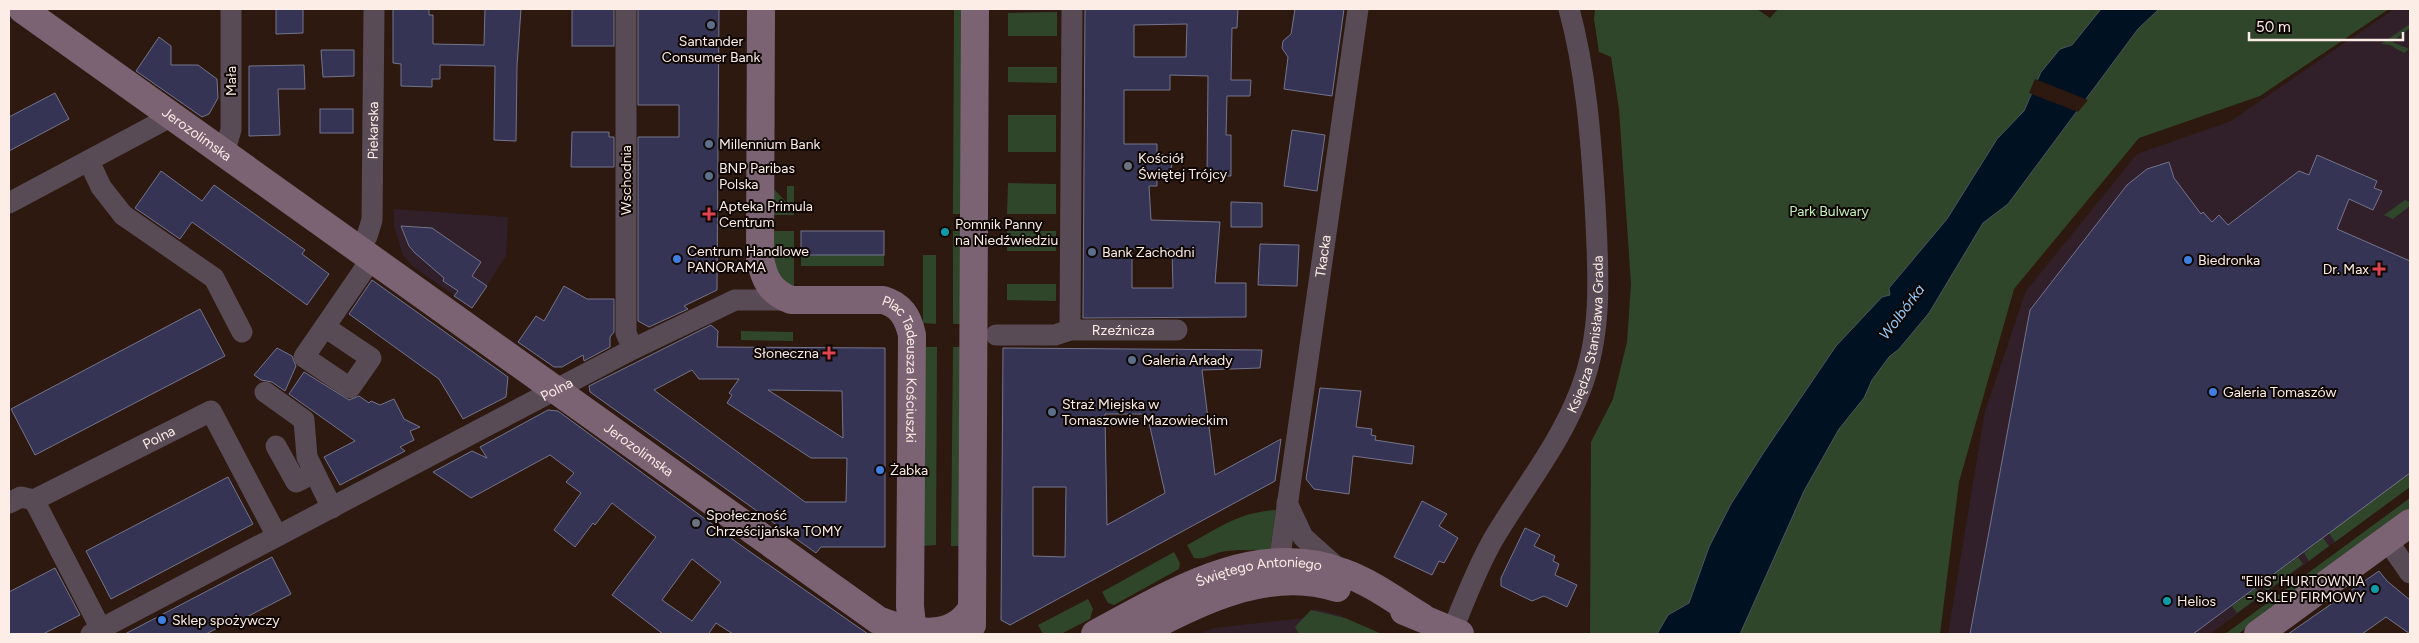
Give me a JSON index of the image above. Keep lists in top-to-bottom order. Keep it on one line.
{"streets":{"street":["Mała","Piekarska","Jerozolimska","Wschodnia","Tkacka","Rzeźnicza","Księdza Stanisława Grada","Plac Tadeusza Kościuszki","Polna","Świętego Antoniego"]},"crossings":[["Mała","Jerozolimska"],["Piekarska","Jerozolimska"],["Jerozolimska","Plac Tadeusza Kościuszki"],["Jerozolimska","Polna"],["Wschodnia","Polna"],["Tkacka","Świętego Antoniego"],["Księdza Stanisława Grada","Świętego Antoniego"],["Plac Tadeusza Kościuszki","Polna"]],"water":["Wolbórka"],"parks":["Park Bulwary"],"places":{"other":["Santander Consumer Bank","Millennium Bank","Kościół Świętej Trójcy","BNP Paribas Polska","Pomnik Panny na Niedźwiedziu","Bank Zachodni","Centrum Handlowe PANORAMA","Biedronka","Galeria Arkady","Galeria Tomaszów","Straż Miejska w Tomaszowie Mazowieckim","Żabka","Społeczność Chrześcijańska TOMY","\"ElliS\" HURTOWNIA - SKLEP FIRMOWY","Helios","Sklep spożywczy"],"health":["Apteka Primula Centrum","Dr. Max","Słoneczna"]},"scale_bar":"50 m"}
